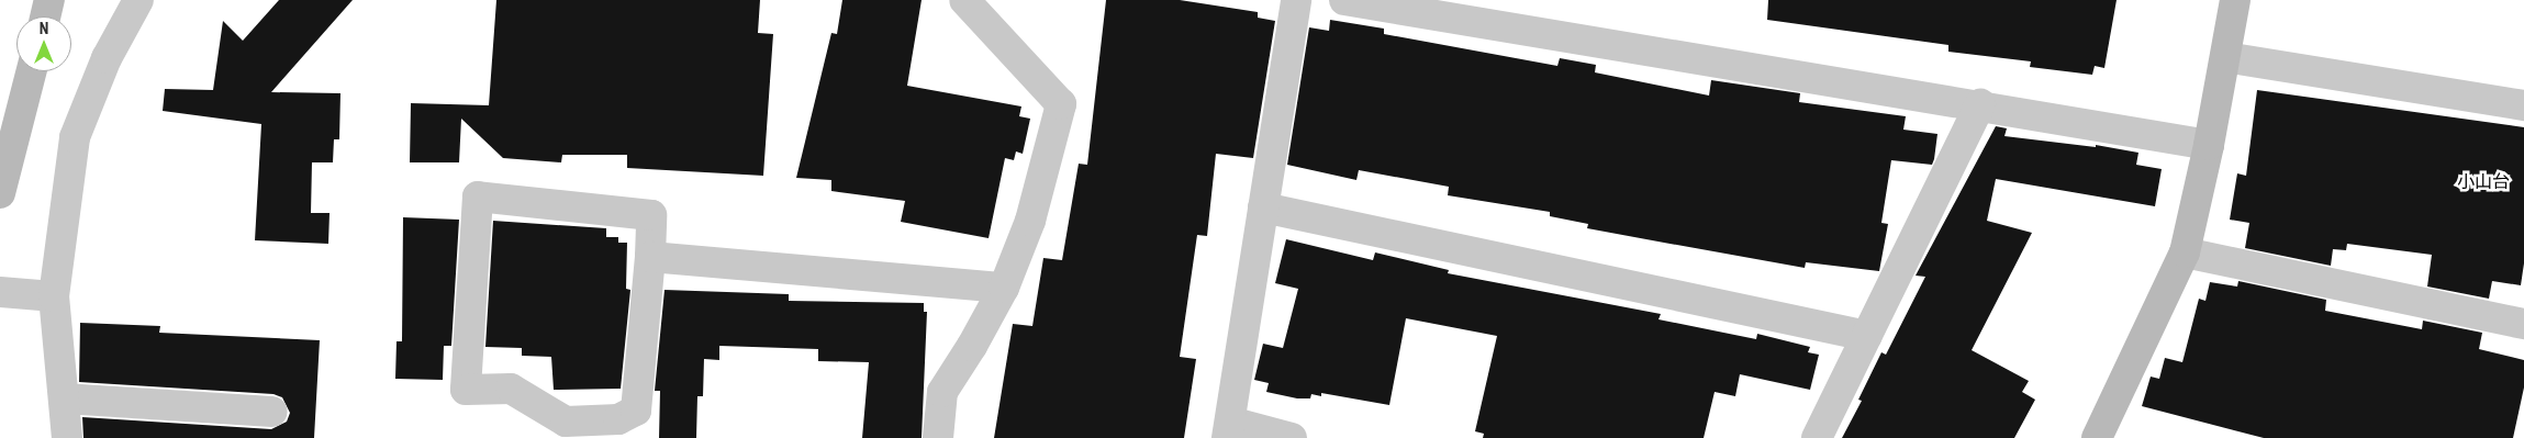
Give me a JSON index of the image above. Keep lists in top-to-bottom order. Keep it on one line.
{"districts":["小山台"],"north":"top"}
